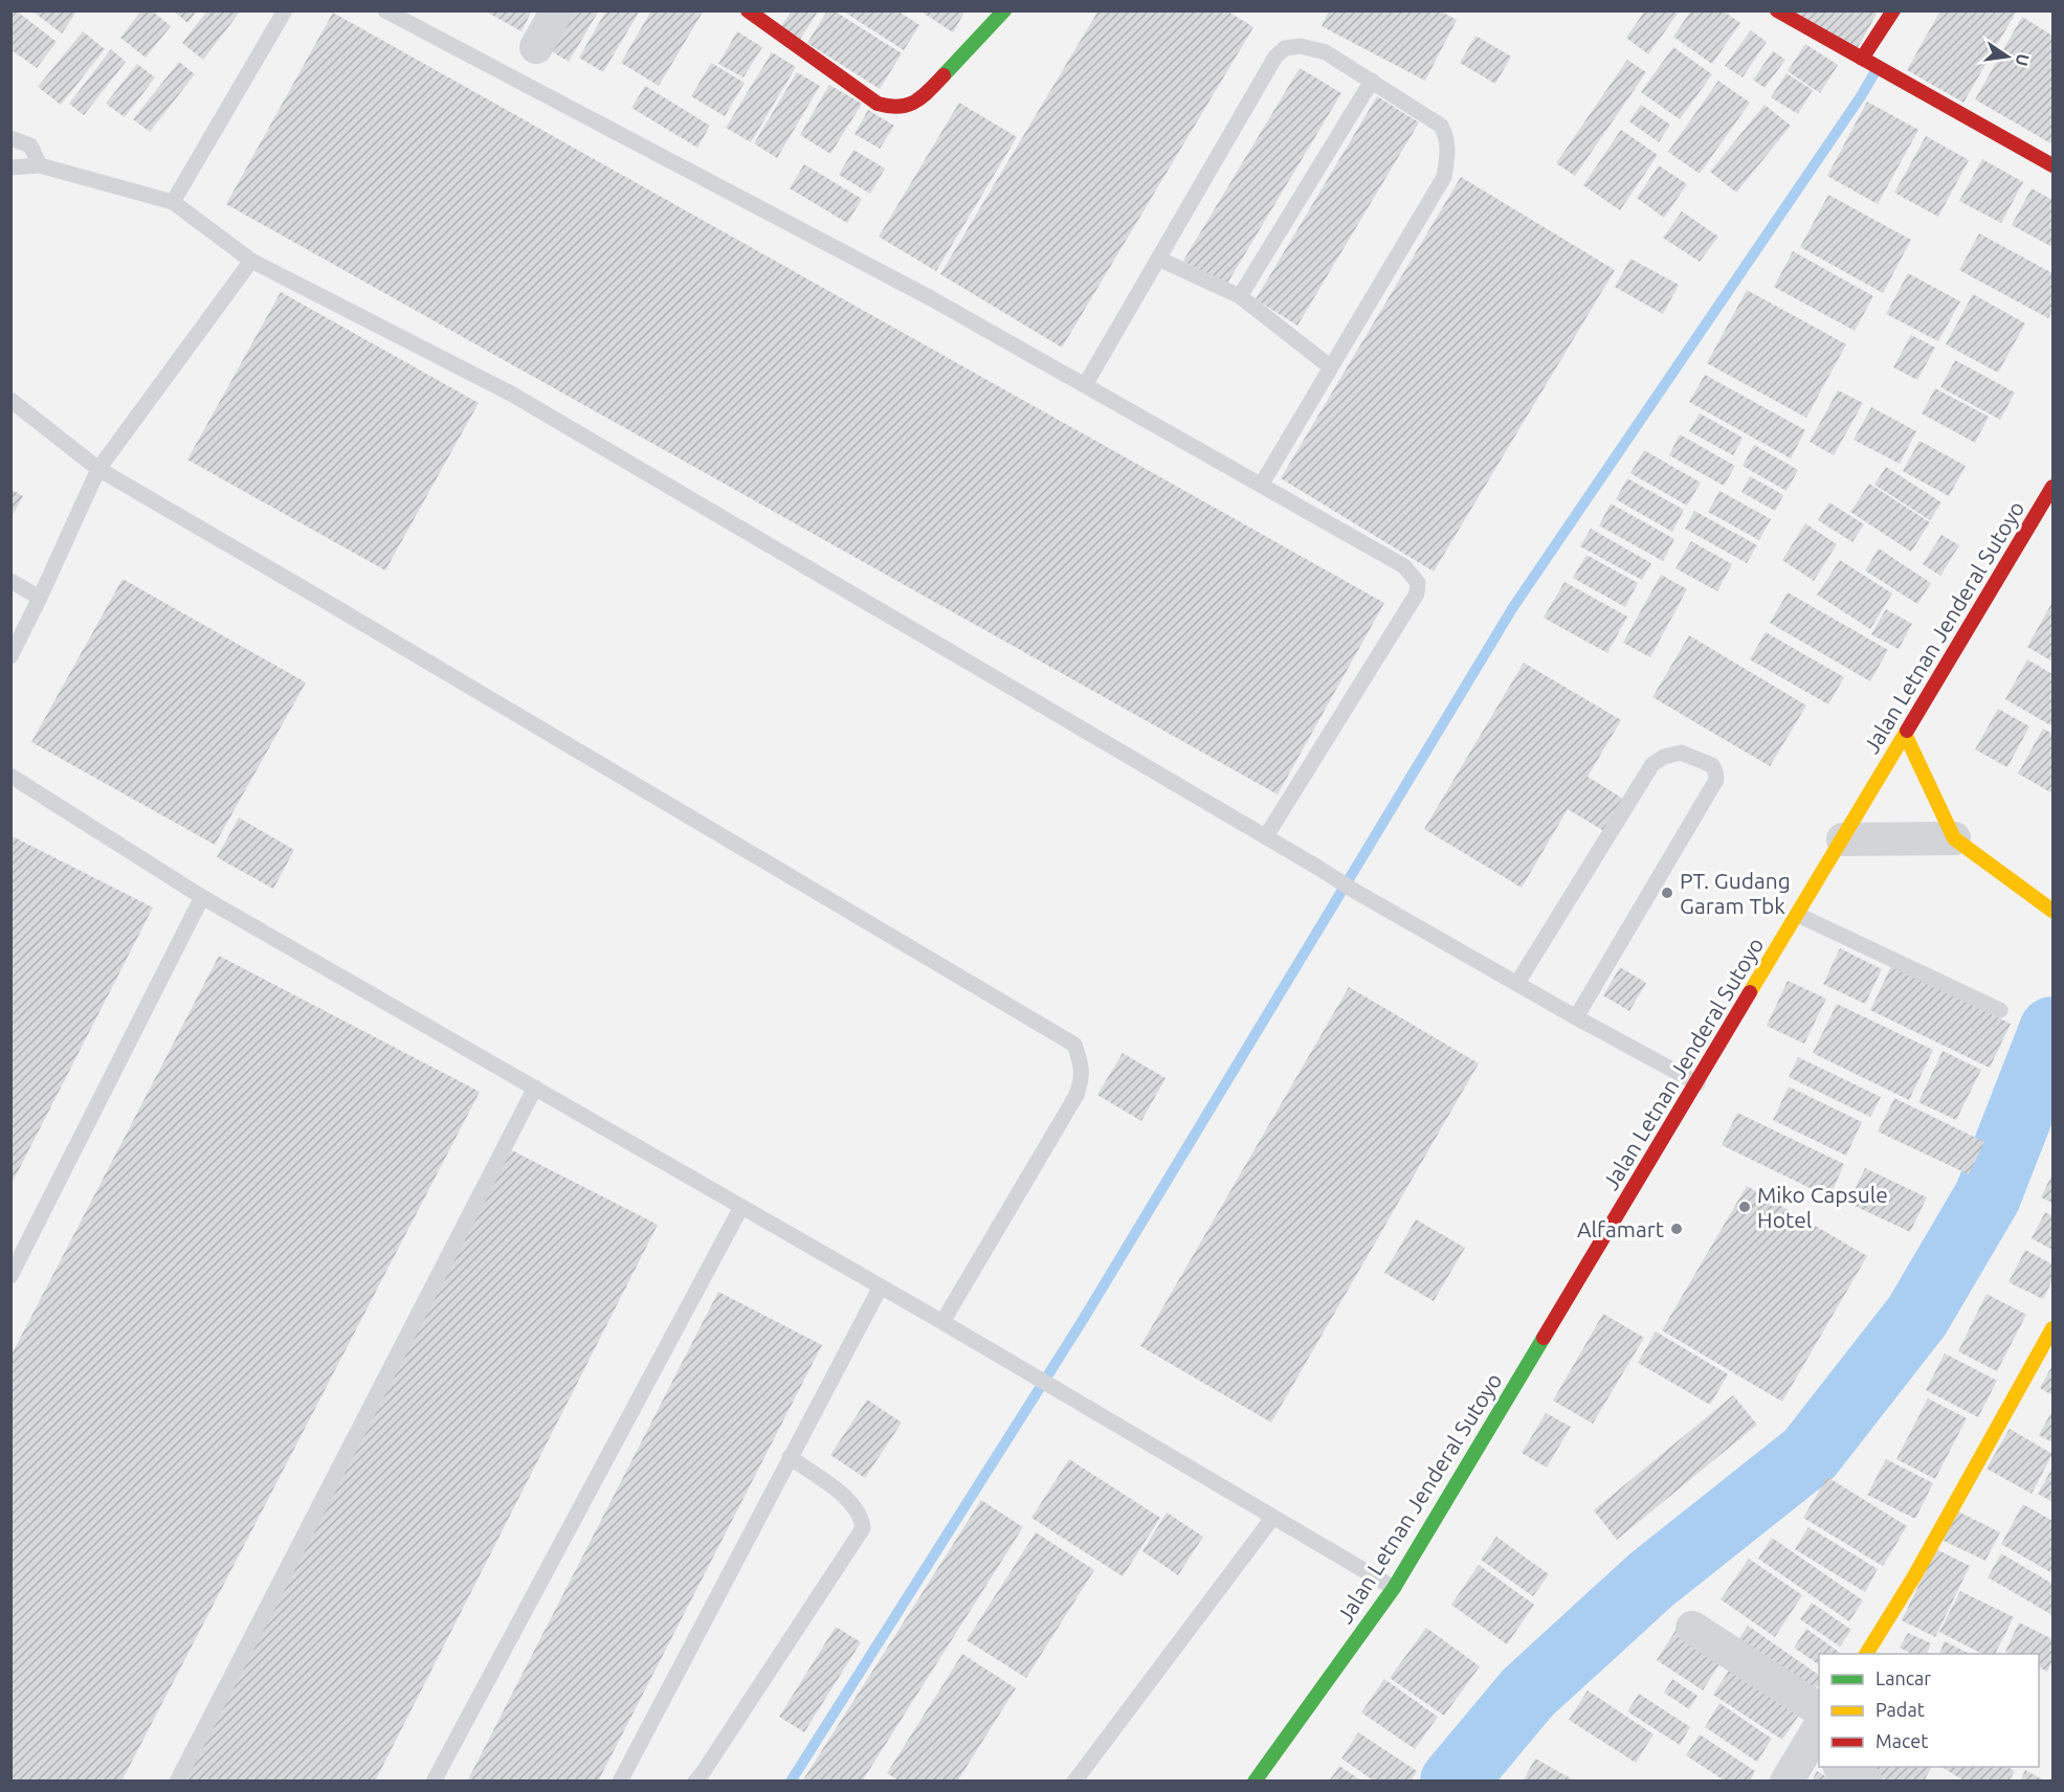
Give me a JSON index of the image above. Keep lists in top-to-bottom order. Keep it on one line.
{"streets":{"main road":["Jalan Letnan Jenderal Sutoyo"]},"places":["PT. Gudang Garam Tbk","Miko Capsule Hotel","Alfamart"],"legend":["Lancar","Padat","Macet"],"north":"right"}
